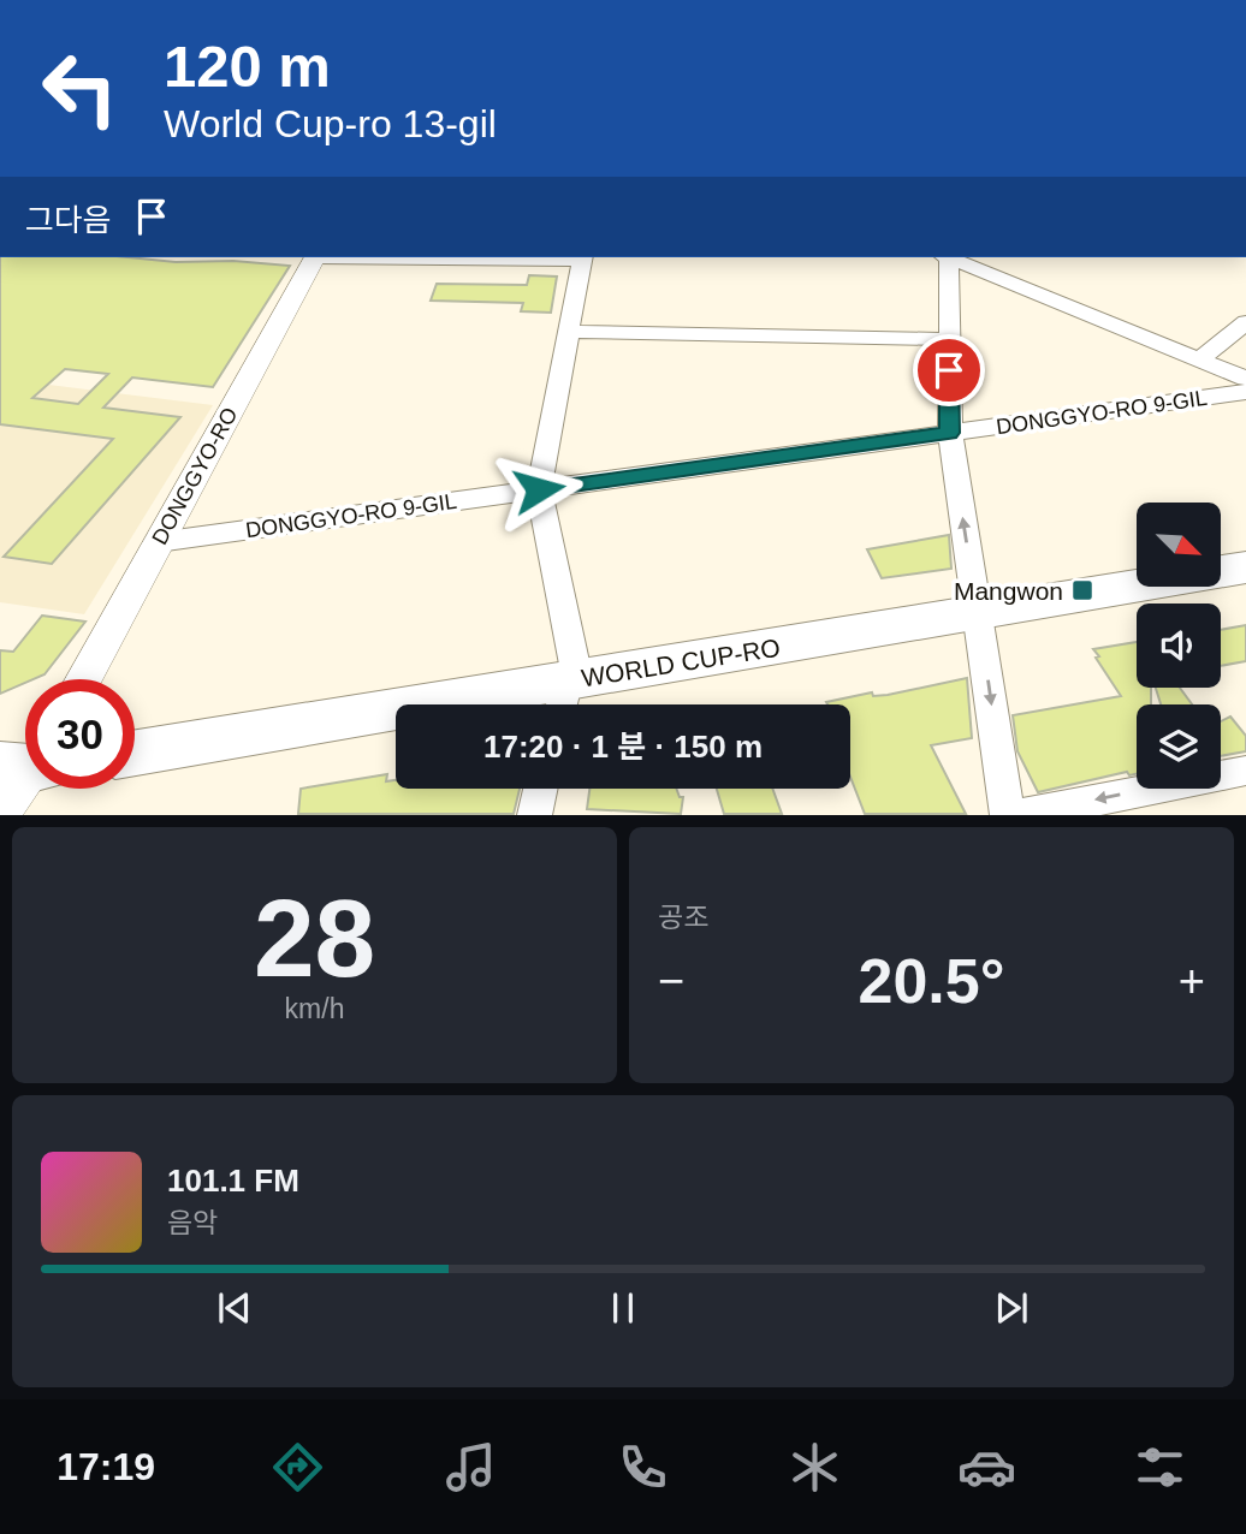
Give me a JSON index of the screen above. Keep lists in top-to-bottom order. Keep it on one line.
{"streets":{"main road":["WORLD CUP-RO"],"street":["DONGGYO-RO 9-GIL","DONGGYO-RO"]},"crossings":[["DONGGYO-RO 9-GIL","DONGGYO-RO"]],"places":{"transit":["Mangwon"]},"north":"bottom right","page":{"turn":["120 m","World Cup-ro 13-gil"],"then":"그다음","limit":"30","trip":"17:20 · 1 분 · 150 m","tile":[["28","km/h"],"공조"],"heat":["−","20.5°","+"],"song":["101.1 FM","음악"],"tabs":"17:19"}}
